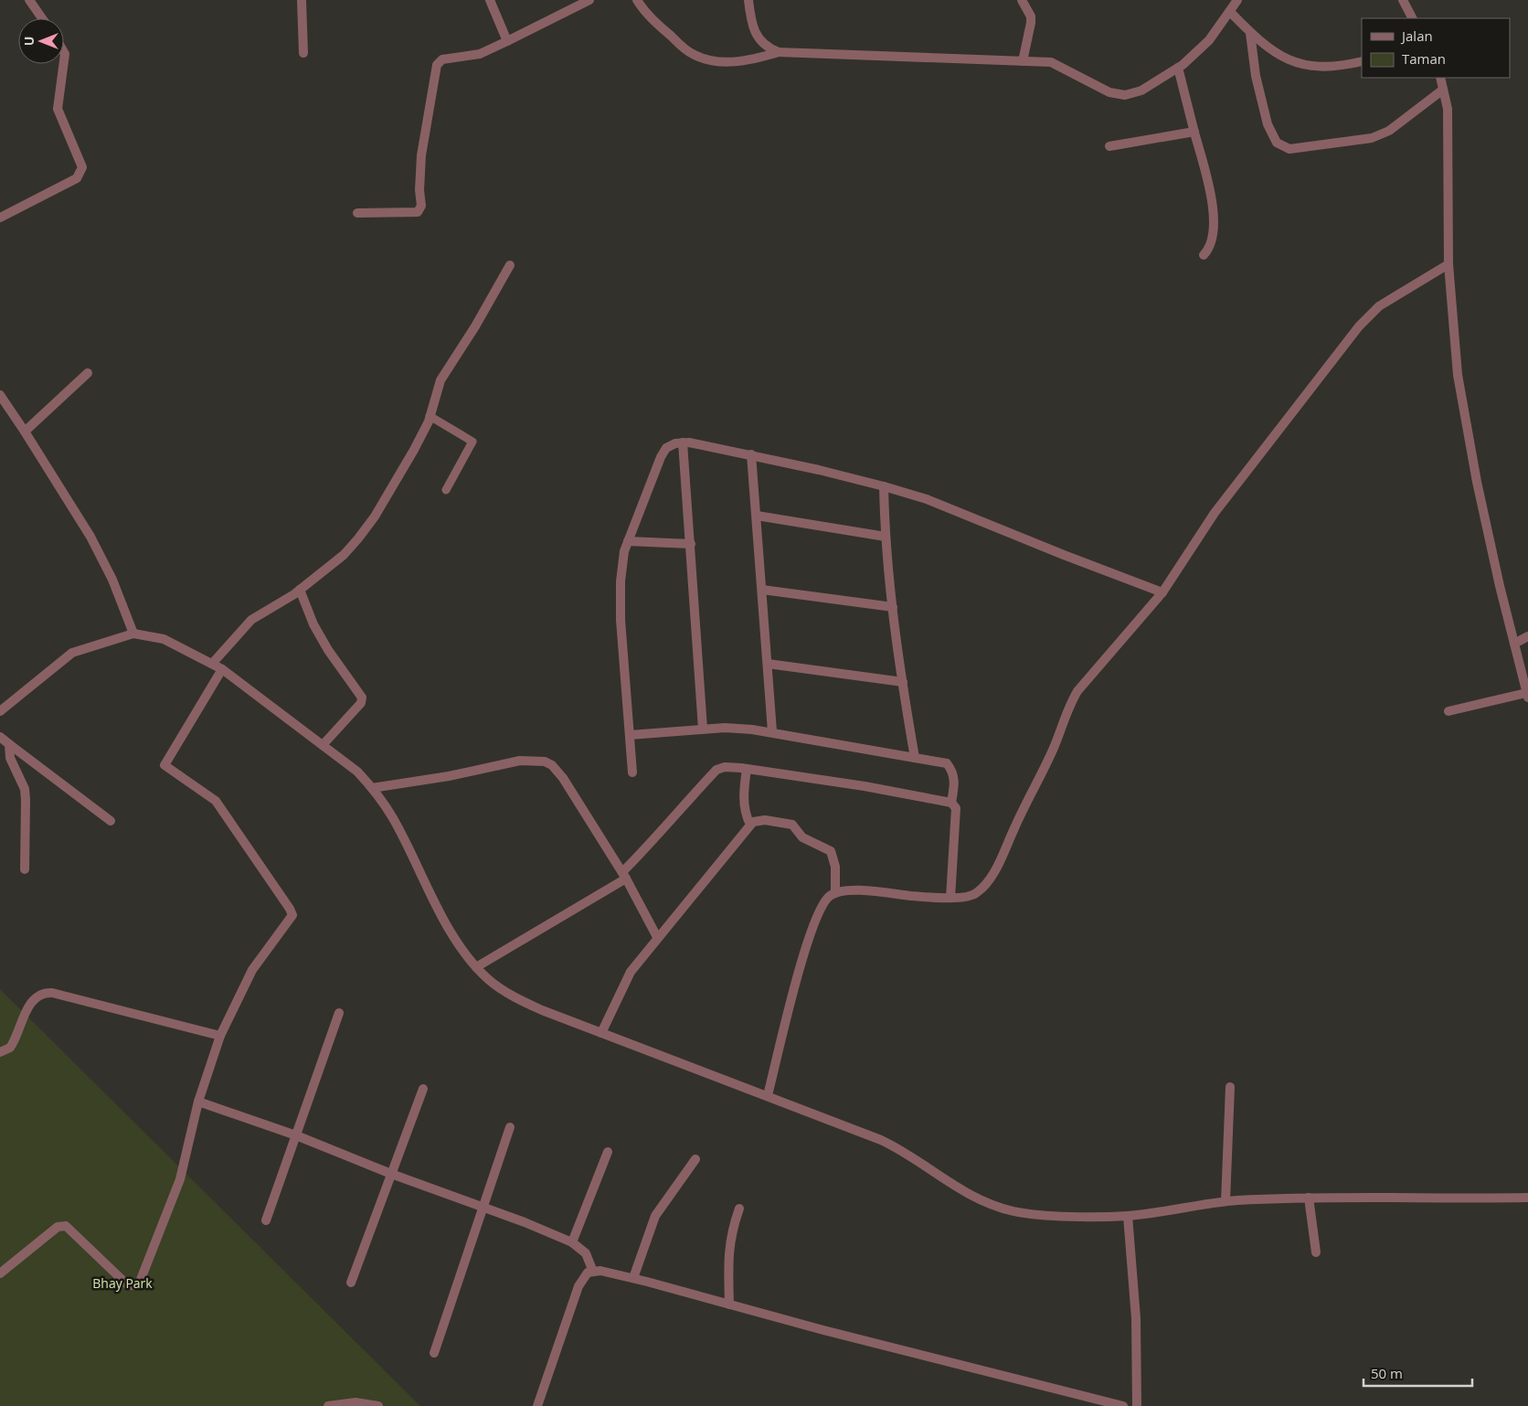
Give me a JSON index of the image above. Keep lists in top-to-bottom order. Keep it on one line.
{"parks":["Bhay Park"],"legend":["Jalan","Taman"],"scale_bar":"50 m","north":"left"}
